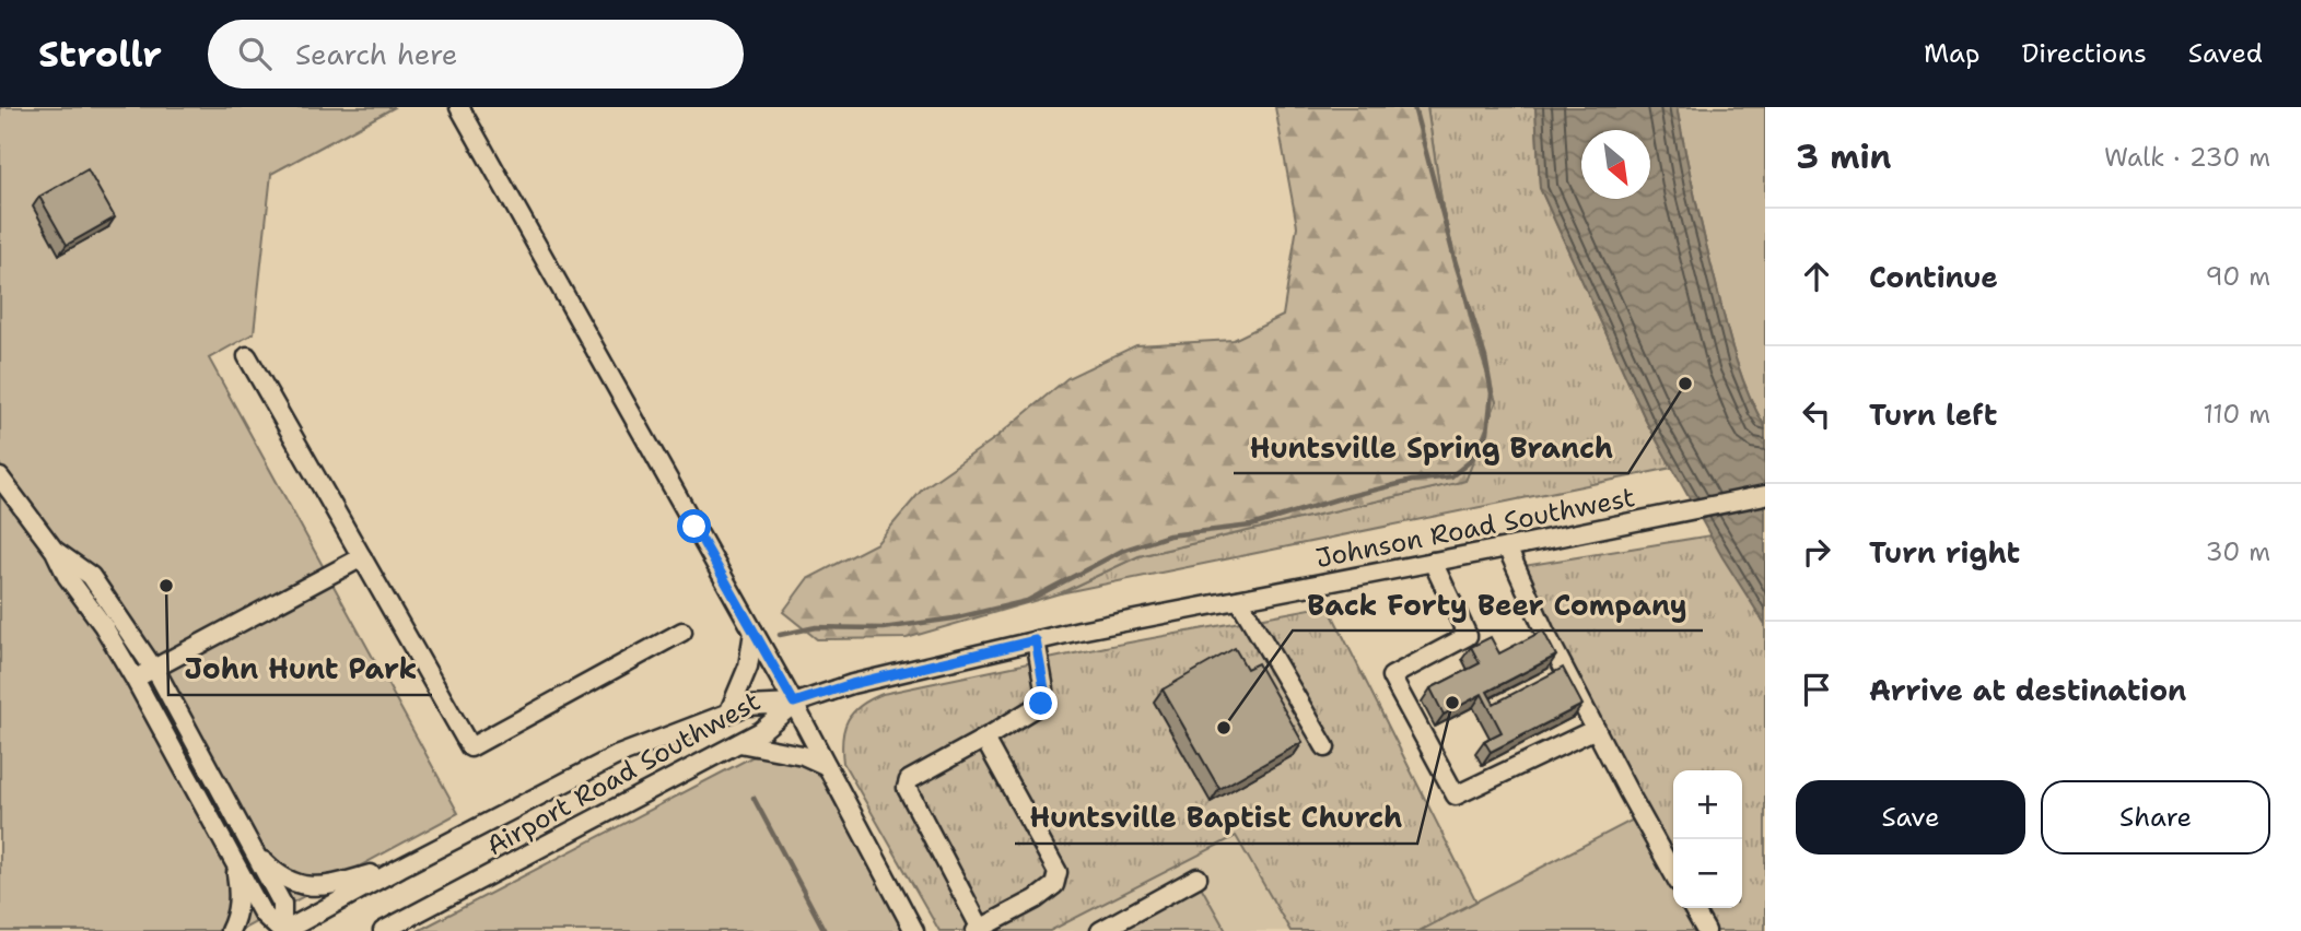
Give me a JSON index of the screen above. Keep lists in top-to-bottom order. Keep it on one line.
{"streets":{"street":["Johnson Road Southwest","Airport Road Southwest"]},"crossings":[["Johnson Road Southwest","Airport Road Southwest"]],"places":["Huntsville Spring Branch","John Hunt Park","Huntsville Baptist Church","Back Forty Beer Company"],"north":"bottom right","page":{"header":"Strollr","search":"Search here","nav":["Map","Directions","Saved"],"heading":["3 min","Walk · 230 m"],"list":[["Continue","90 m"],["Turn left","110 m"],["Turn right","30 m"],"Arrive at destination"],"buttons":["Save","Share"],"map_buttons":["+","−"]}}
